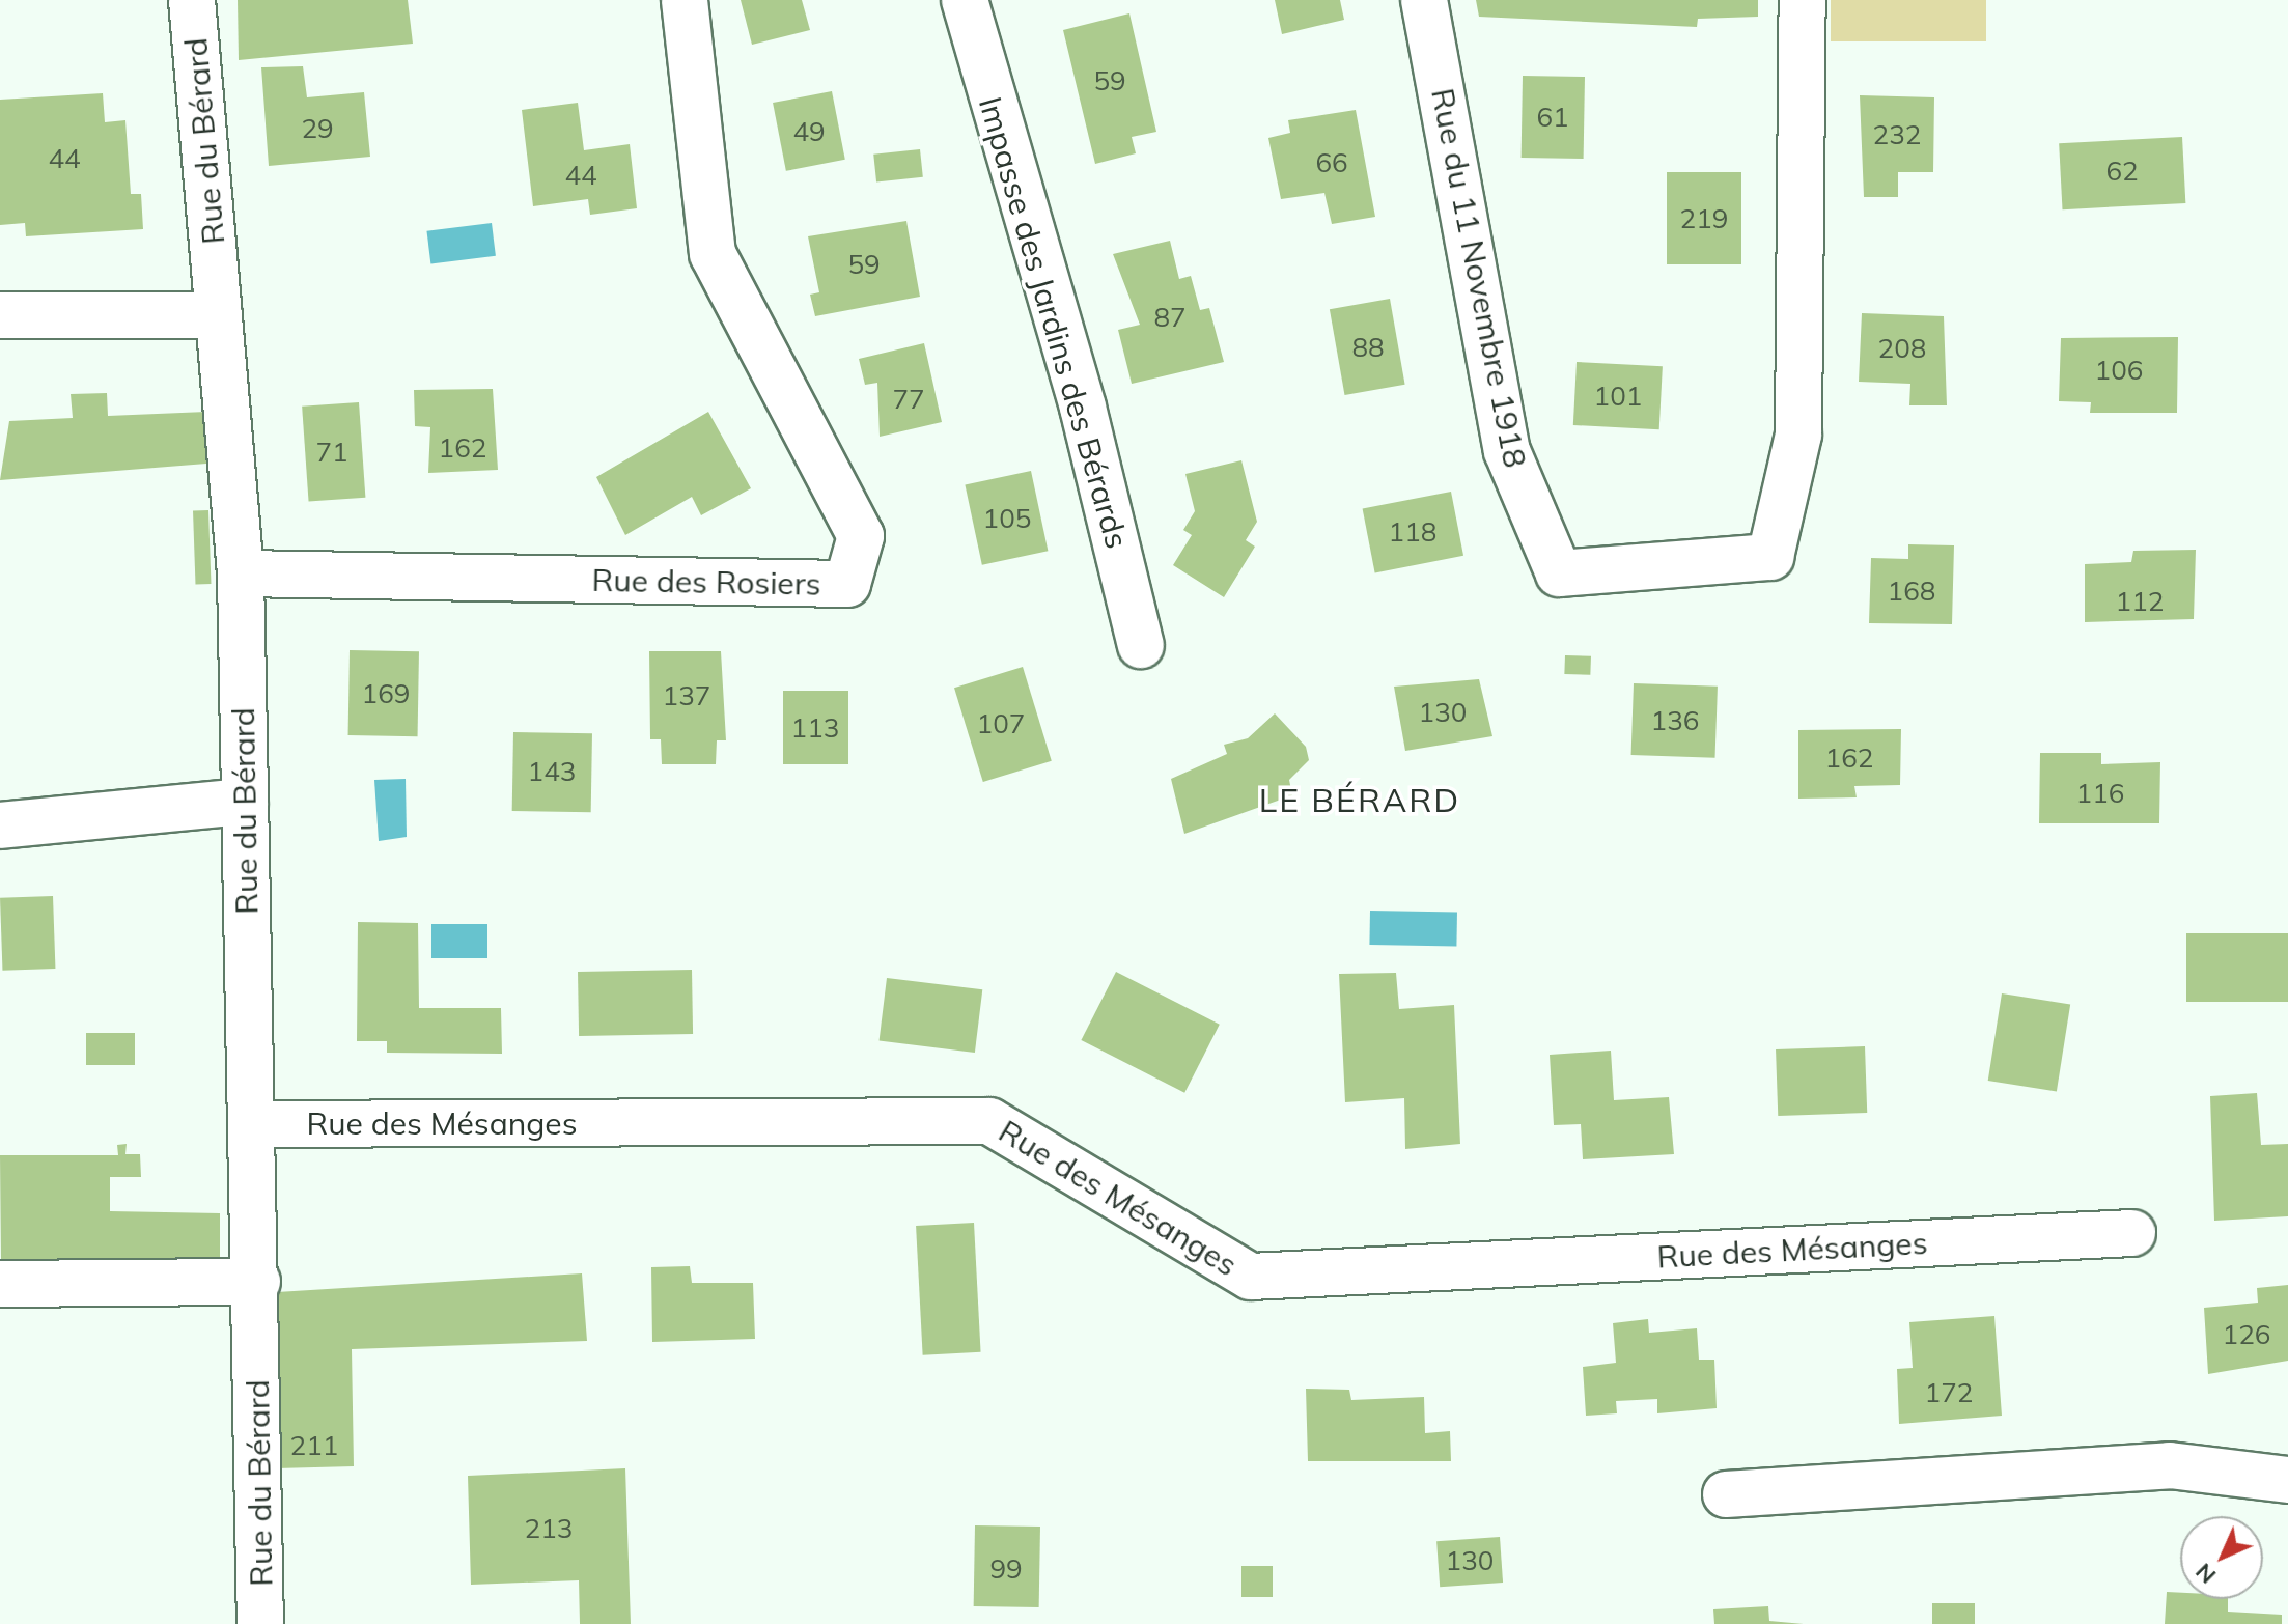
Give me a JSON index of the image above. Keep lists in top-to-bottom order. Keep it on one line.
{"streets":{"street":["Rue du Bérard","Rue du 11 Novembre 1918","Impasse des Jardins des Bérards","Rue des Rosiers","Rue des Mésanges"]},"crossings":[["Rue du Bérard","Rue des Rosiers"],["Rue du Bérard","Rue des Mésanges"]],"districts":["LE BÉRARD"],"house_numbers":["59","61","29","49","232","44","66","62","44","219","59","87","88","208","106","101","77","162","71","105","118","168","112","169","137","130","136","107","113","162","143","116","126","172","211","213","130","99"],"north":"bottom left"}
